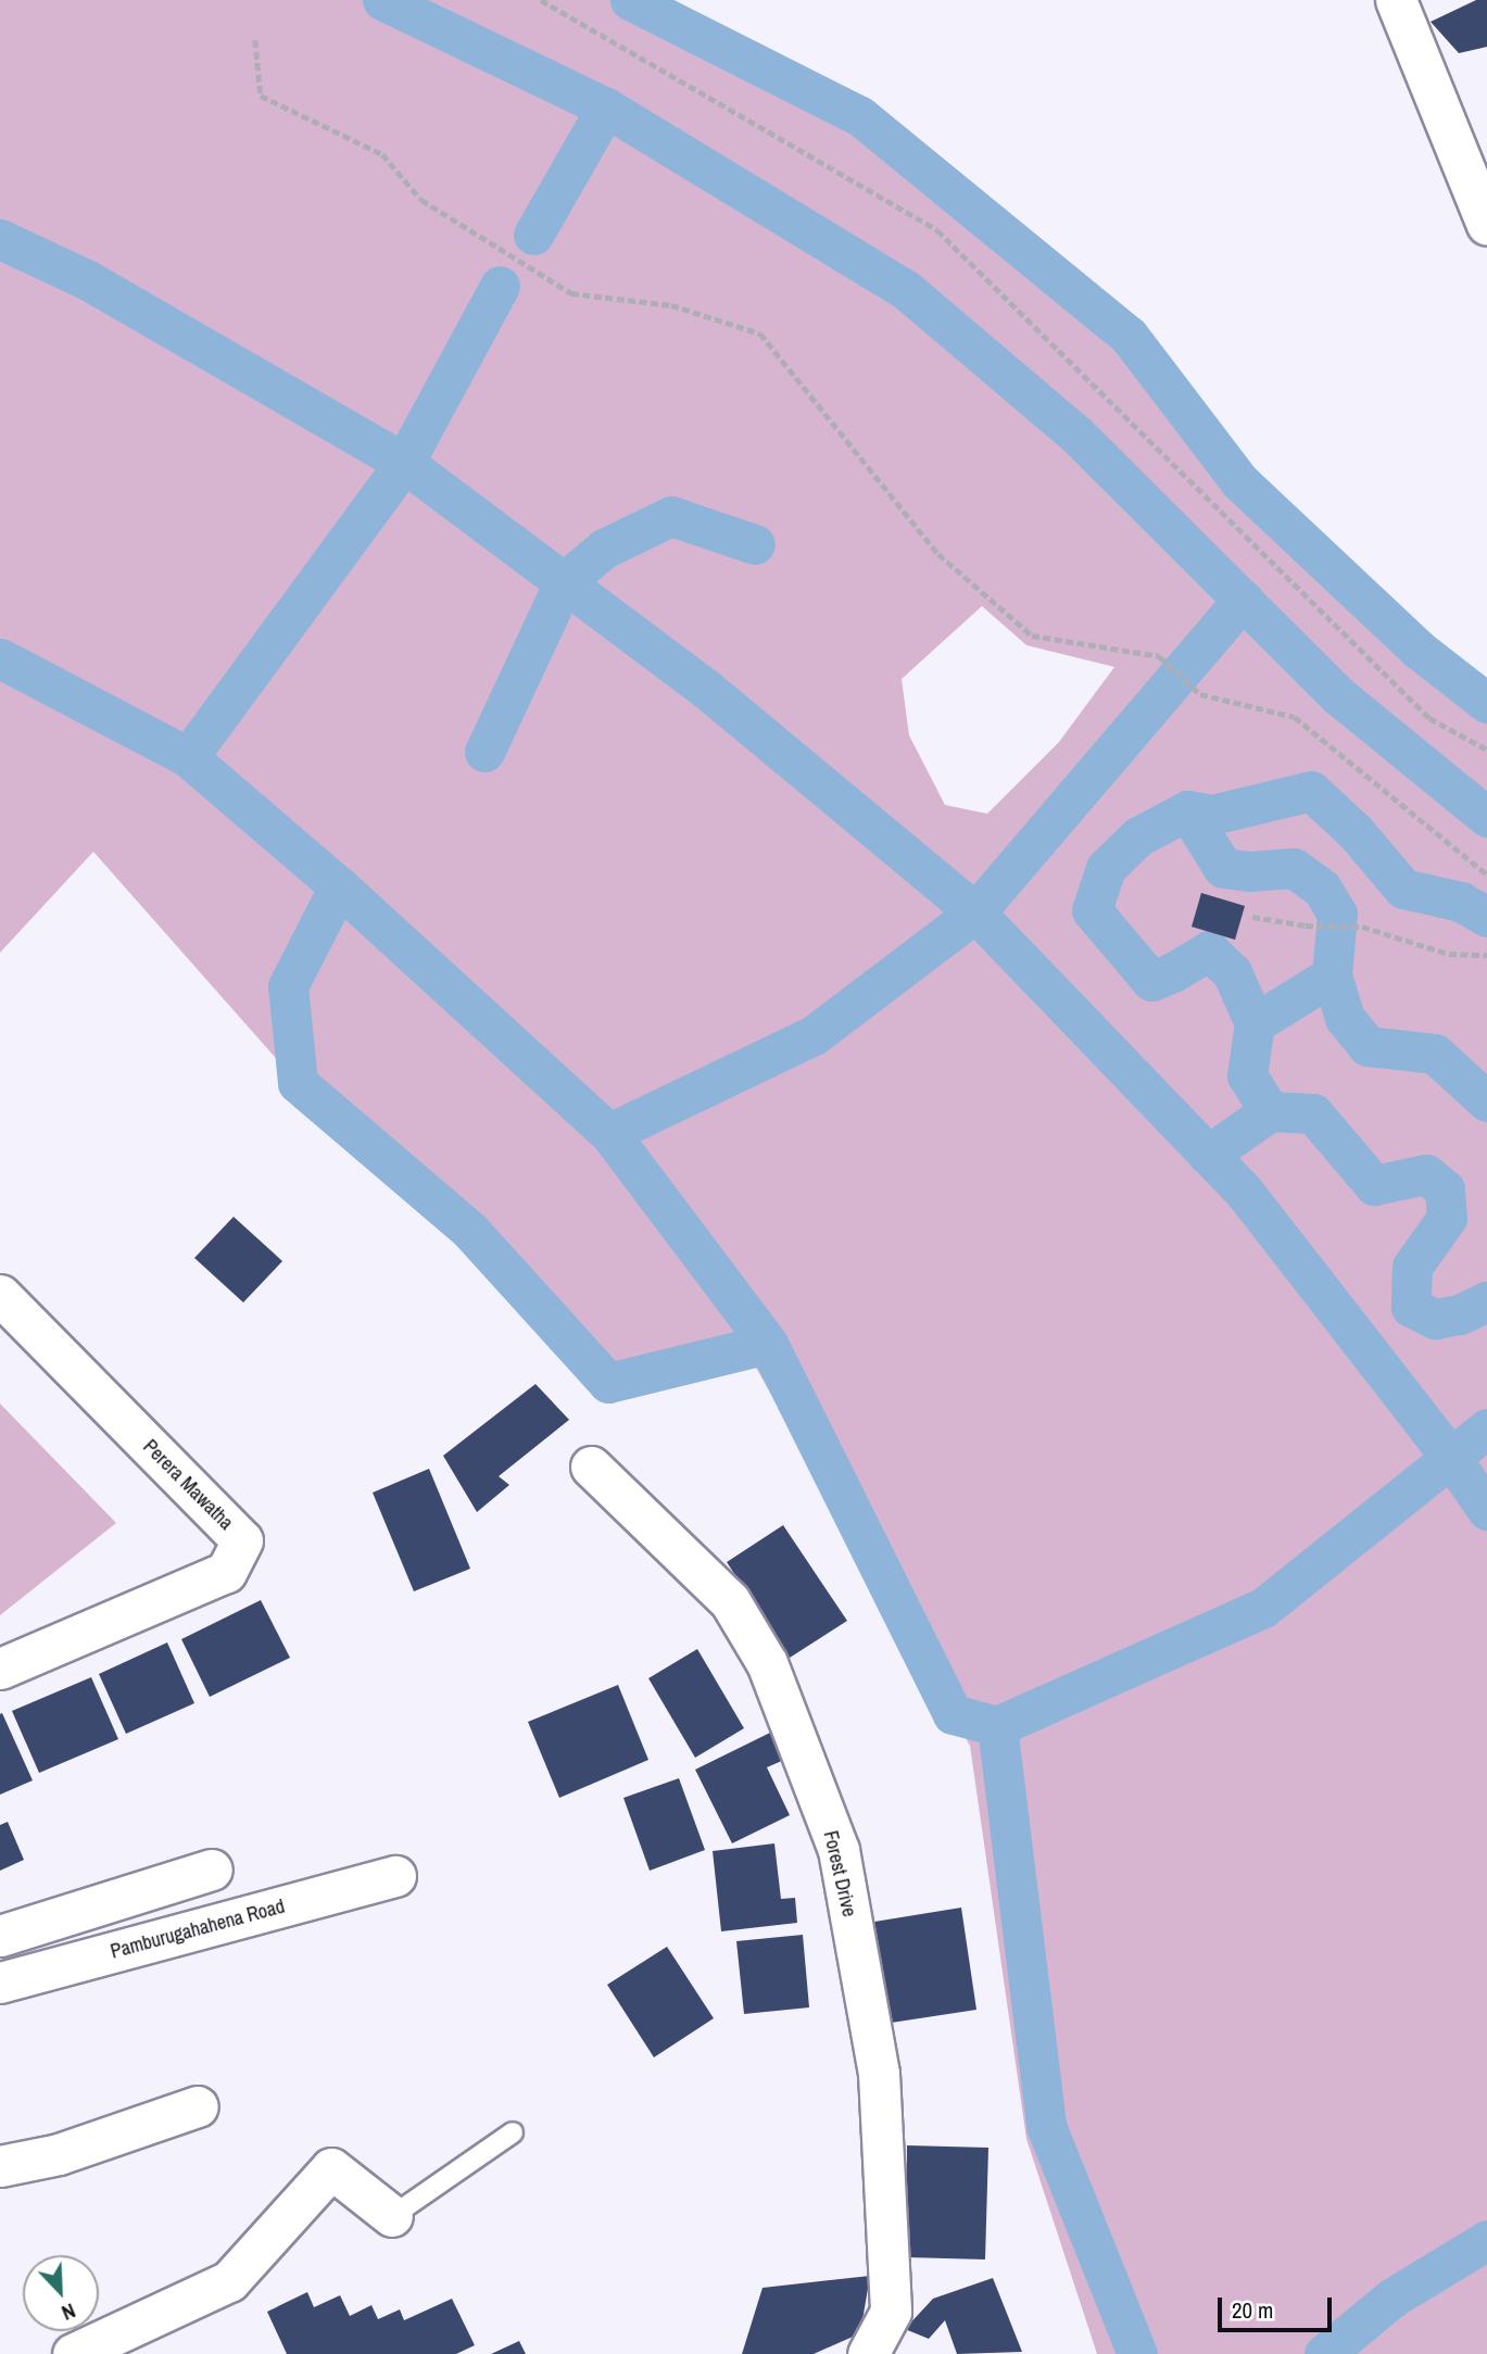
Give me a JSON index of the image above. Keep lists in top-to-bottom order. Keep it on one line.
{"streets":{"street":["Perera Mawatha","Forest Drive","Pamburugahahena Road"]},"scale_bar":"20 m","north":"bottom right"}
